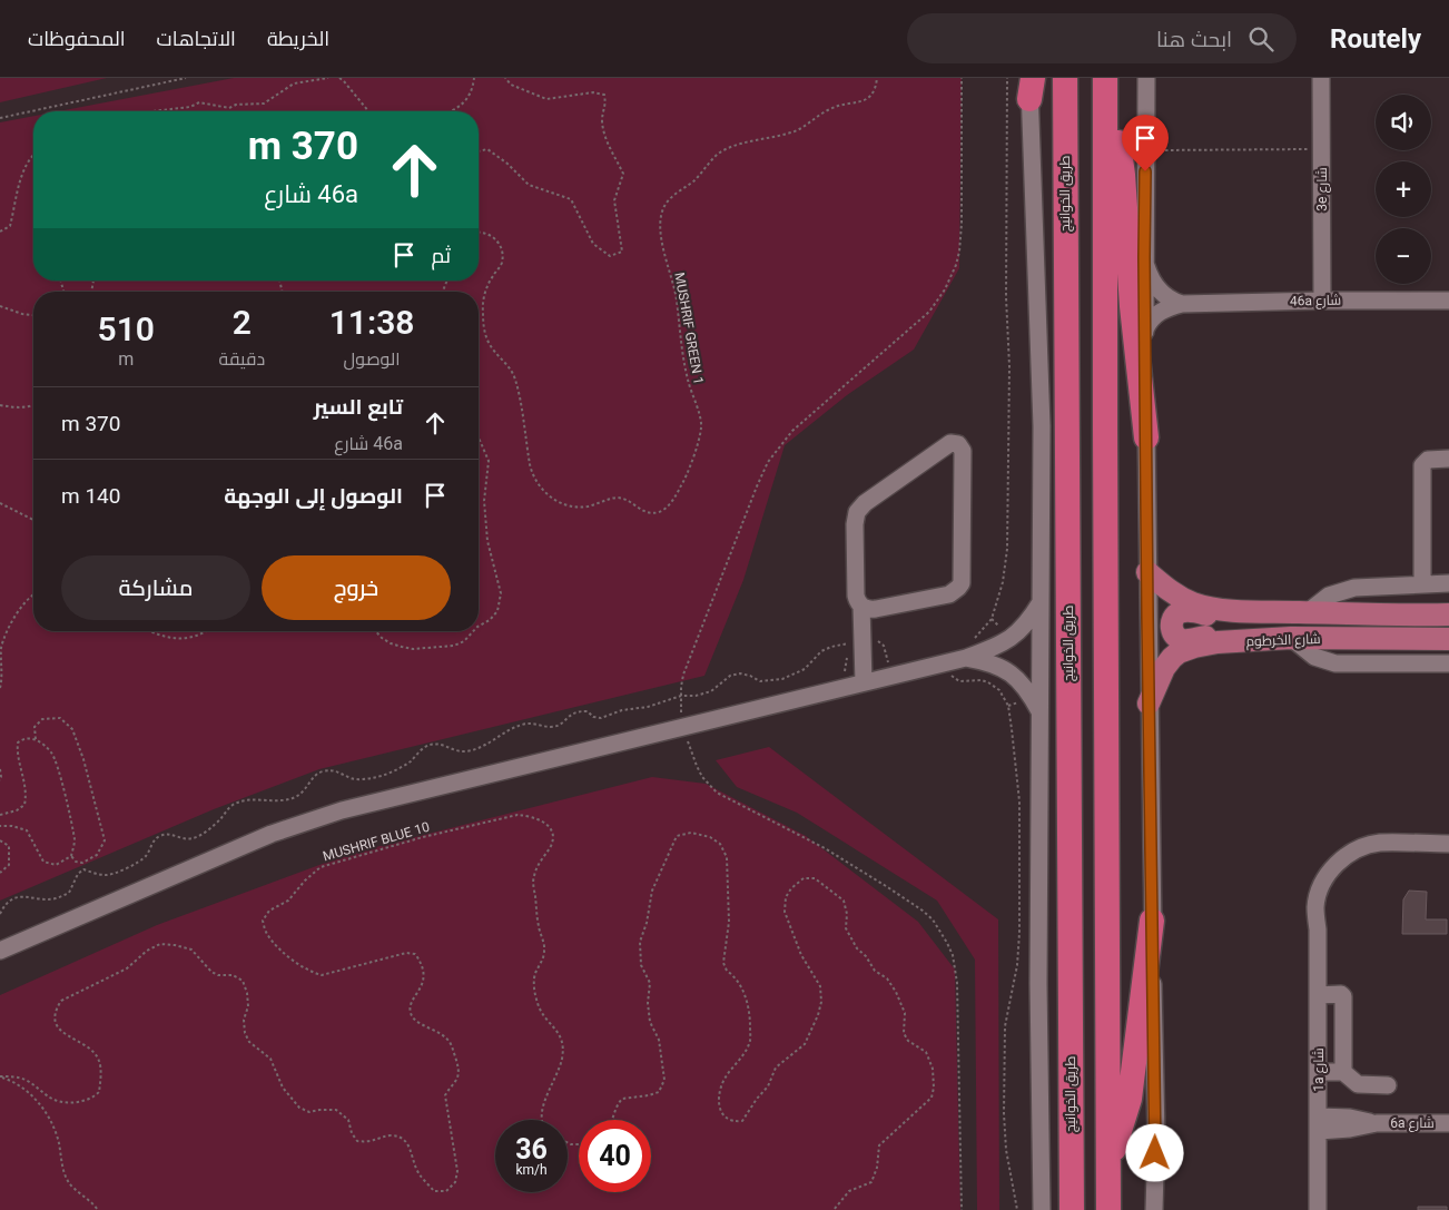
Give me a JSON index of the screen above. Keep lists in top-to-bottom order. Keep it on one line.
{"streets":{"highway":["طريق الخوانيج"],"main road":["شارع الخرطوم"],"street":["3e شارع","46a شارع","1a شارع","6a شارع"],"path":["MUSHRIF GREEN 1","MUSHRIF BLUE 10"]},"crossings":[["3e شارع","46a شارع"],["1a شارع","6a شارع"]],"page":{"header":"Routely","search":"ابحث هنا","nav":["الخريطة","الاتجاهات","المحفوظات"],"map_buttons":["+","−"],"turn":["370 m","46a شارع"],"then":"ثم","eta":["11:38","الوصول","2","دقيقة","510","m"],"list":[{"name":"تابع السير","note":"46a شارع","value":"370 m"},{"name":"الوصول إلى الوجهة","value":"140 m"}],"buttons":["خروج","مشاركة"],"speed":"36 km/h","limit":"40"}}
